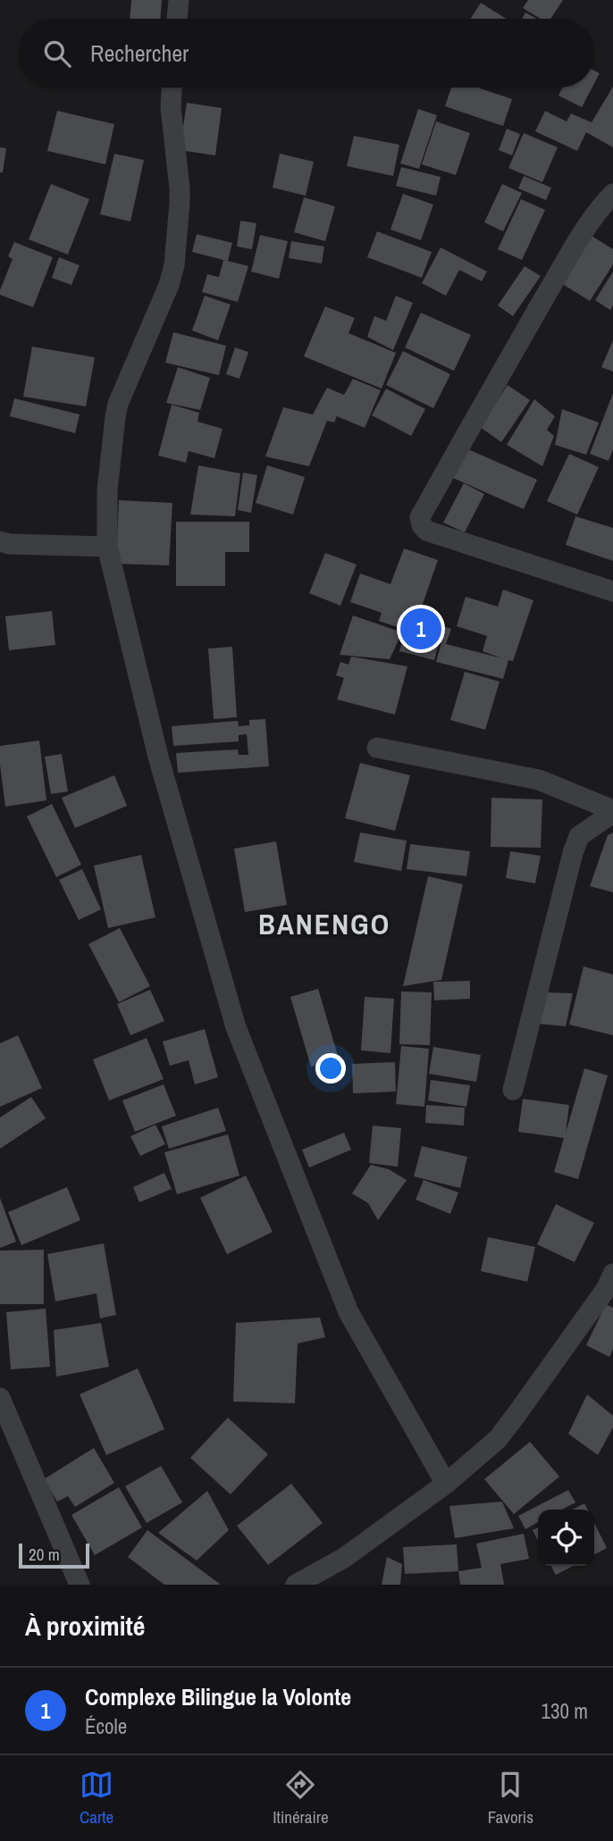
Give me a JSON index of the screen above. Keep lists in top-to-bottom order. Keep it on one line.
{"districts":["BANENGO"],"scale_bar":"20 m","page":{"search":"Rechercher","pins":"1","scale":"20 m","heading":"À proximité","list":[{"mark":"1","name":"Complexe Bilingue la Volonte","note":"École","value":"130 m"}],"nav":["Carte","Itinéraire","Favoris"]}}
